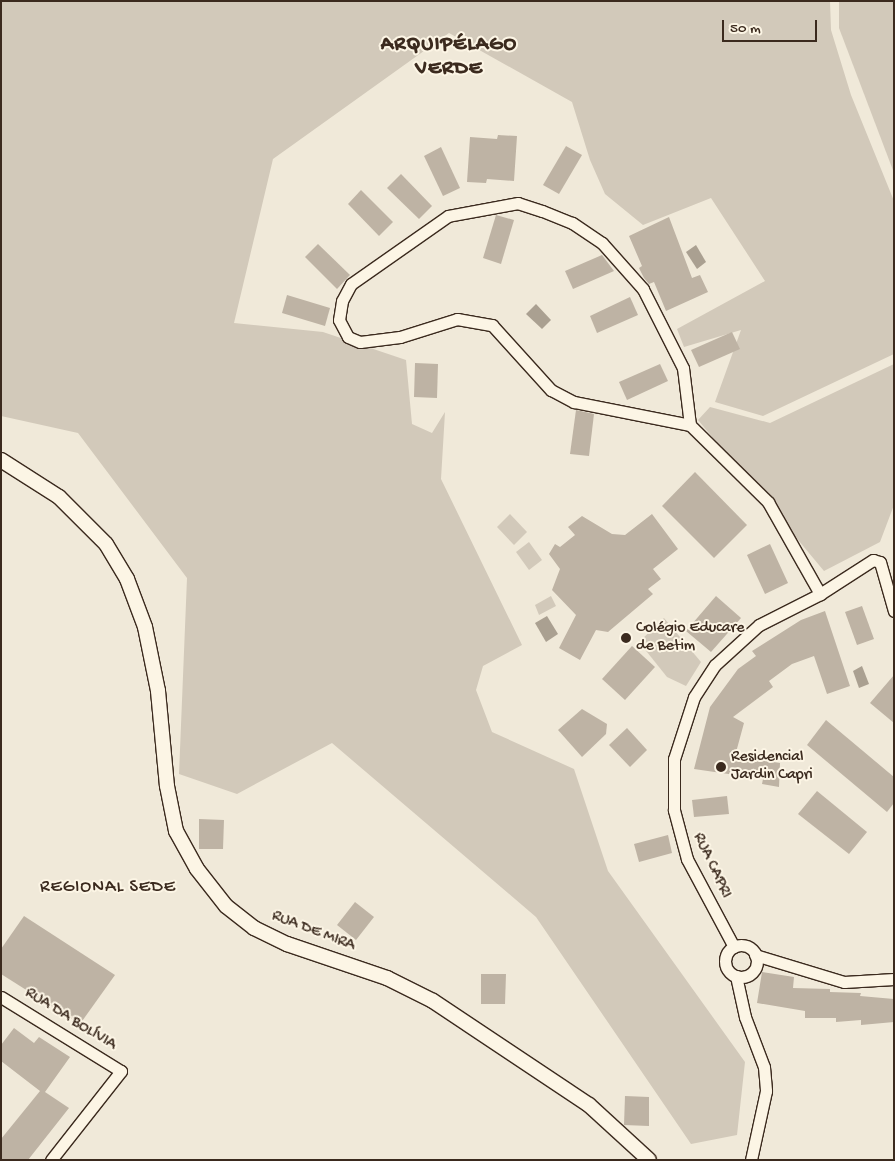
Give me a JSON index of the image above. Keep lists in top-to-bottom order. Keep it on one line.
{"streets":{"street":["RUA CAPRI","RUA DE MIRA","RUA DA BOLÍVIA"]},"districts":["ARQUIPÉLAGO VERDE","REGIONAL SEDE"],"places":["Colégio Educare de Betim","Residencial Jardin Capri"],"scale_bar":"50 m"}
